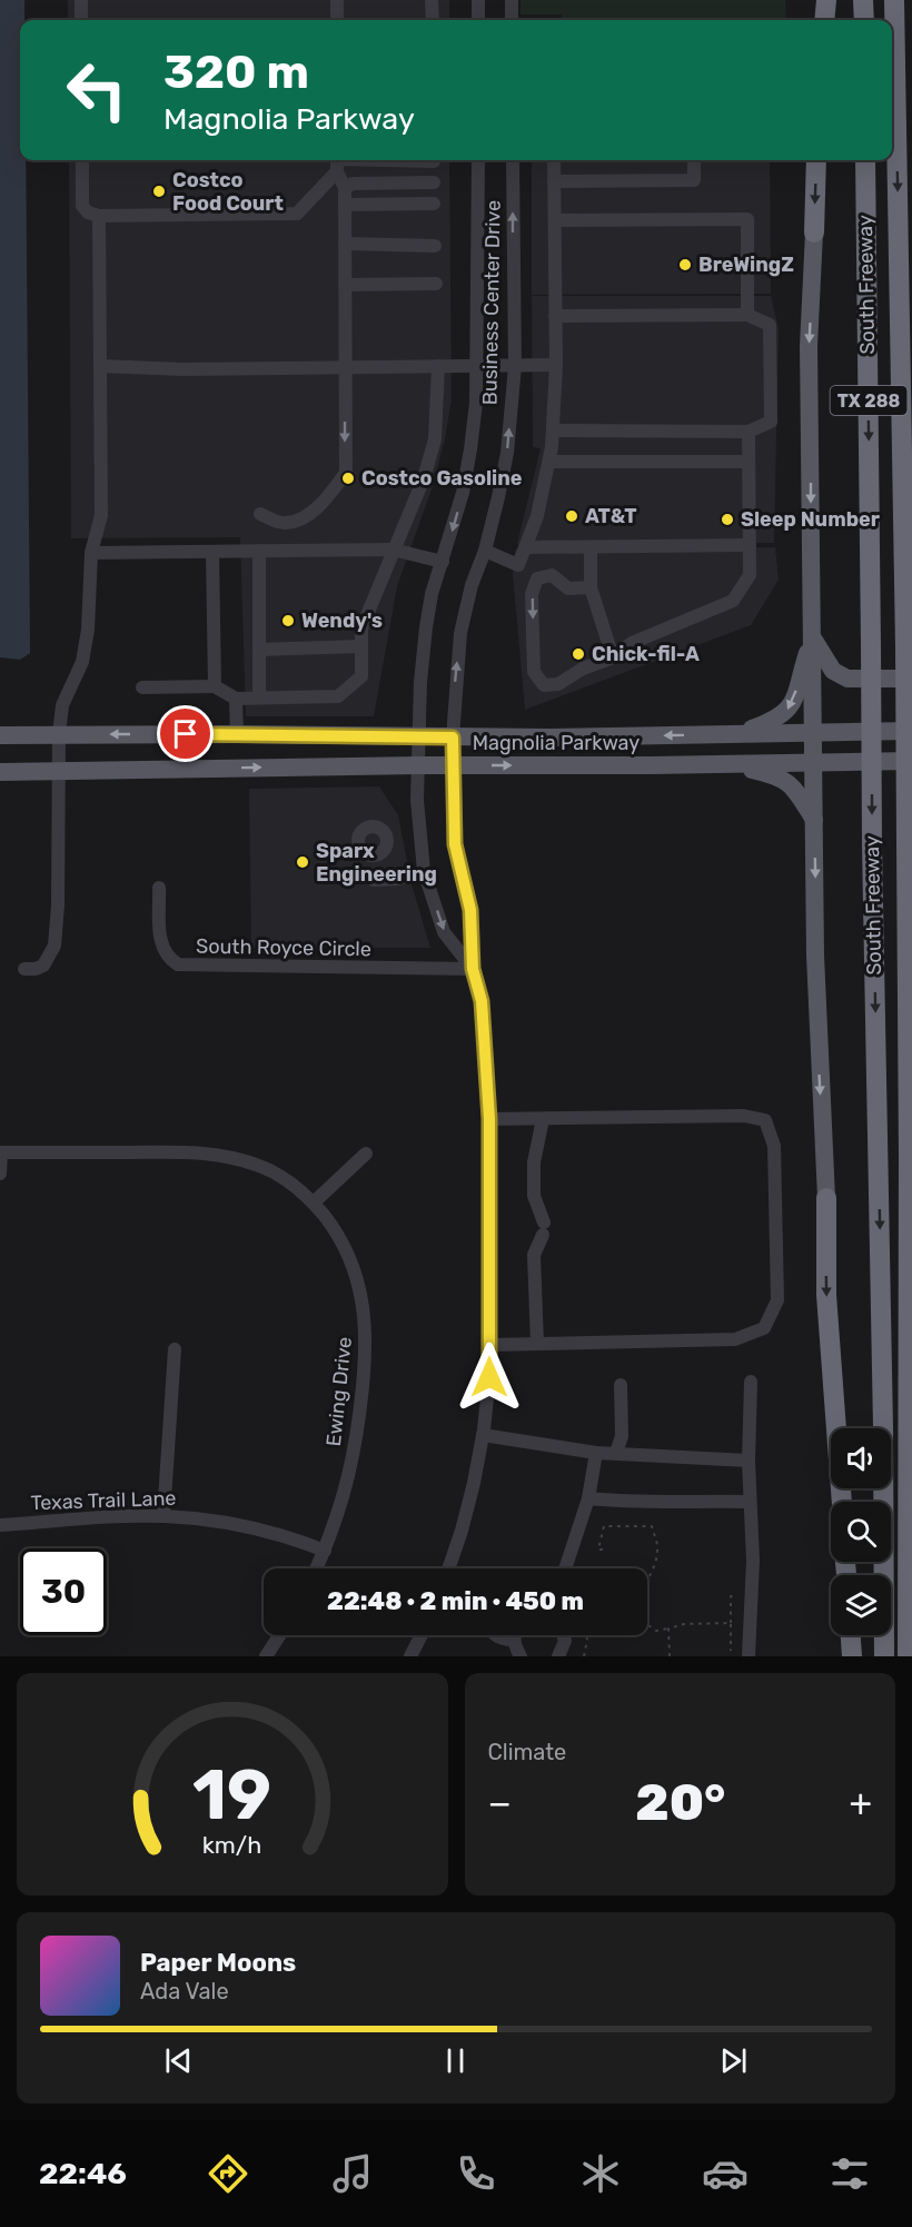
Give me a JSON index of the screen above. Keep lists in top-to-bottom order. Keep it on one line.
{"streets":{"highway":["South Freeway","TX 288"],"main road":["Magnolia Parkway"],"street":["Business Center Drive","South Royce Circle","Ewing Drive","Texas Trail Lane"]},"crossings":[["Business Center Drive","Magnolia Parkway"],["Business Center Drive","South Royce Circle"],["Ewing Drive","Texas Trail Lane"]],"places":["Costco Food Court","BreWingZ","Costco Gasoline","AT&T","Sleep Number","Wendy's","Chick-fil-A","Sparx Engineering"],"page":{"turn":["320 m","Magnolia Parkway"],"limit":"30","trip":"22:48 · 2 min · 450 m","tile":"Climate","heat":["−","20°","+"],"song":["Paper Moons","Ada Vale"],"tabs":"22:46","gauge":["19","km/h"]}}
